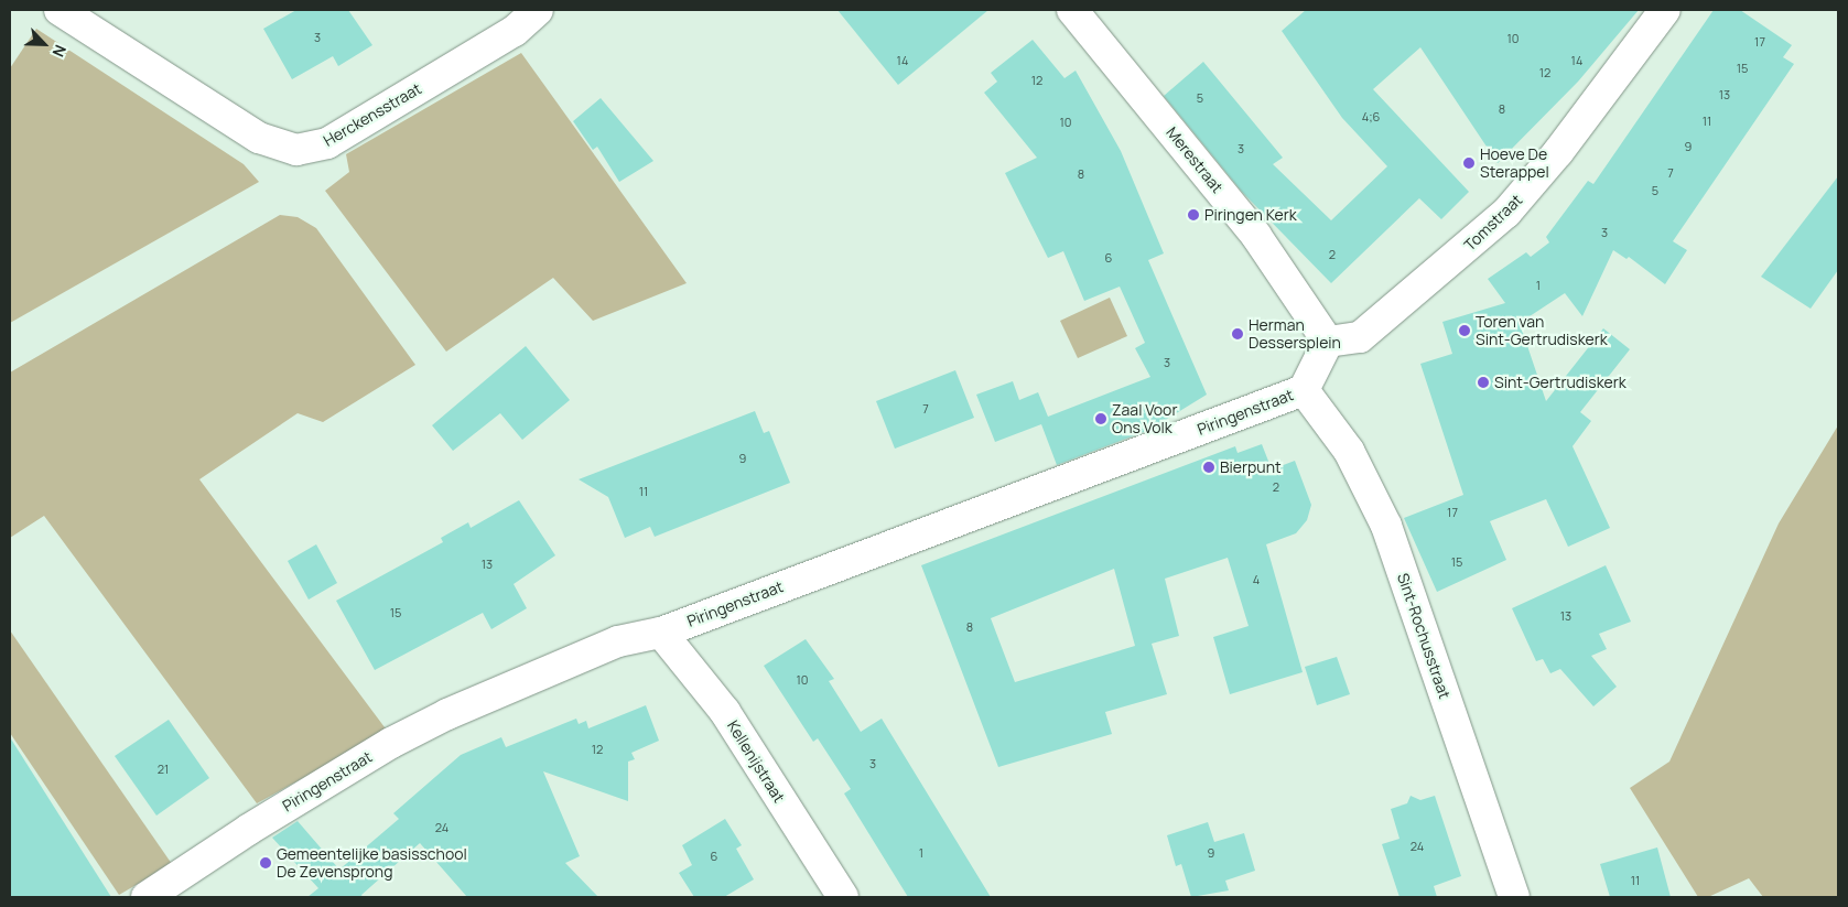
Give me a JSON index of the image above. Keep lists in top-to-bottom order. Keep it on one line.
{"streets":{"street":["Herckensstraat","Merestraat","Tomstraat","Piringenstraat","Sint-Rochusstraat","Kellenijstraat"]},"crossings":[["Merestraat","Tomstraat"],["Merestraat","Piringenstraat"],["Tomstraat","Piringenstraat"],["Piringenstraat","Sint-Rochusstraat"],["Piringenstraat","Kellenijstraat"]],"places":["Hoeve De Sterappel","Piringen Kerk","Toren van Sint-Gertrudiskerk","Herman Dessersplein","Sint-Gertrudiskerk","Zaal Voor Ons Volk","Bierpunt","Gemeentelijke basisschool De Zevensprong"],"house_numbers":["3","10","17","14","14","15","12","12","13","5","8","4;6","11","10","9","3","7","8","5","3","2","6","1","3","7","9","2","11","17","15","13","4","15","13","8","10","12","3","21","24","24","1","9","6","11"],"north":"bottom right"}
